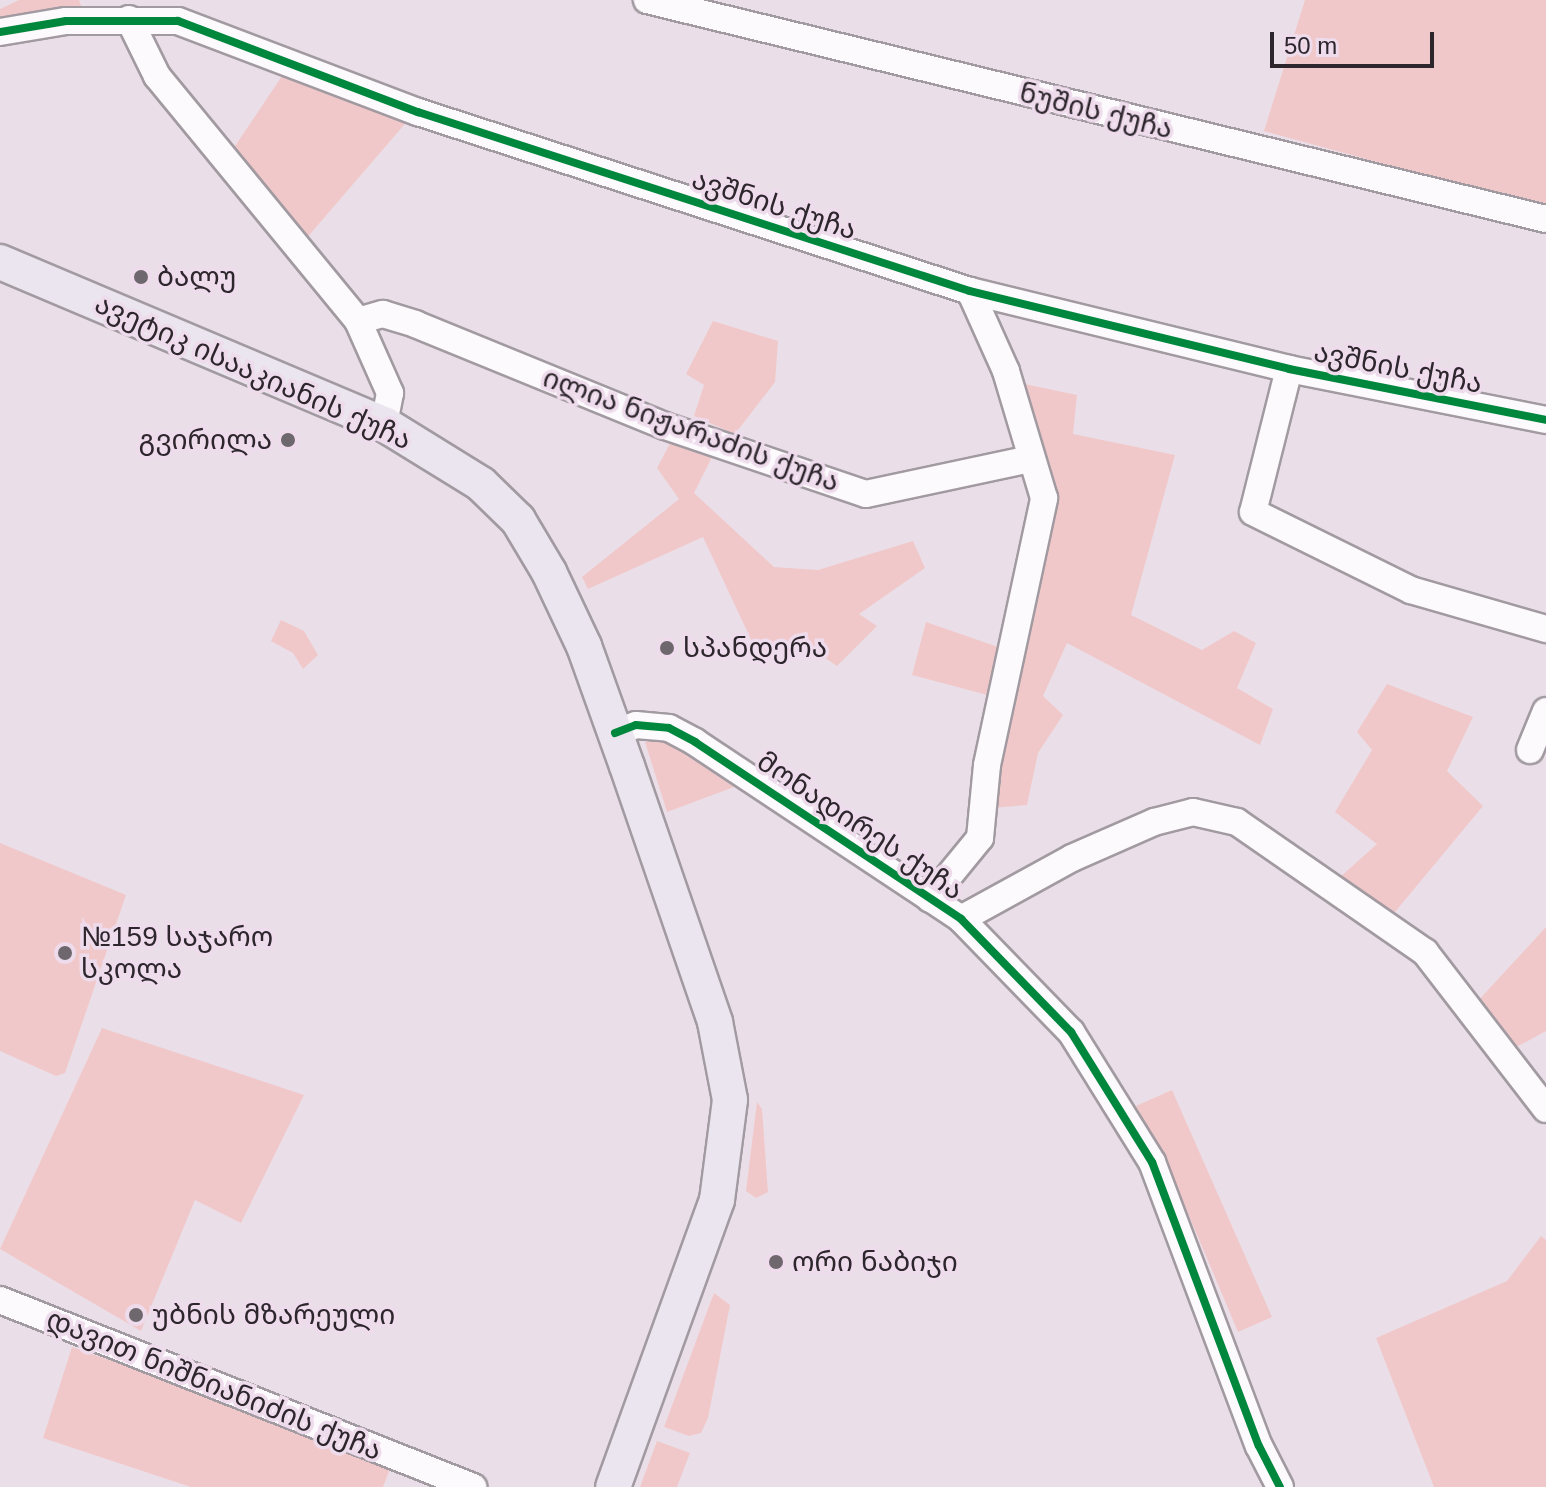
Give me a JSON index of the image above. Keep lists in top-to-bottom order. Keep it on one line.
{"streets":{"main road":["ავეტიკ ისააკიანის ქუჩა"],"street":["ნუშის ქუჩა","ავშნის ქუჩა","ილია ნიჟარაძის ქუჩა","მონადირეს ქუჩა","დავით ნიშნიანიძის ქუჩა"]},"crossings":[["ავეტიკ ისააკიანის ქუჩა","მონადირეს ქუჩა"]],"places":["ბალუ","გვირილა","სპანდერა","№159 საჯარო სკოლა","ორი ნაბიჯი","უბნის მზარეული"],"scale_bar":"50 m"}
